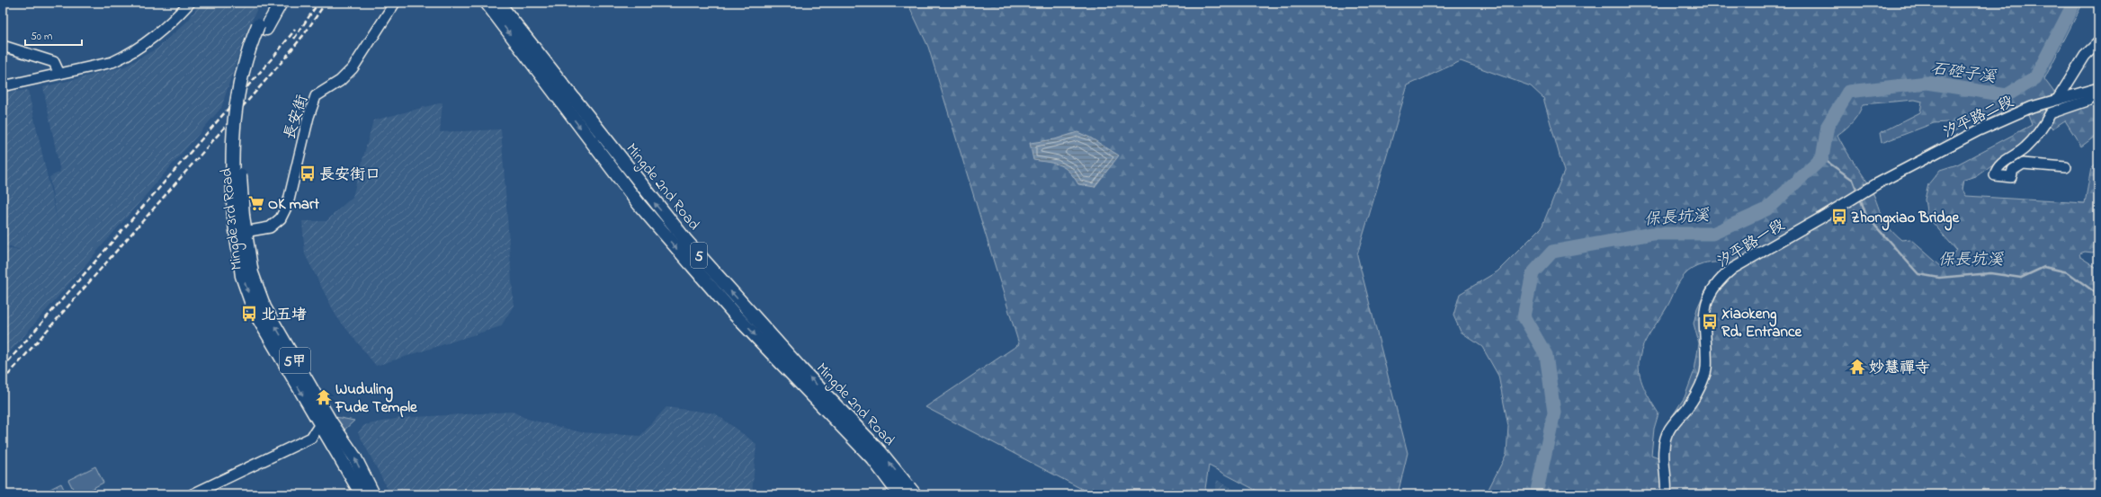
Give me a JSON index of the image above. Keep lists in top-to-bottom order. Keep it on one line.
{"streets":{"main road":["Mingde 2nd Road","Mingde 3rd Road","5","5甲"],"street":["汐平路二段","長安街","汐平路一段"]},"crossings":[["汐平路二段","汐平路一段"],["長安街","Mingde 3rd Road"]],"water":["石硿子溪","保長坑溪"],"places":{"bus stop":["長安街口","Zhongxiao Bridge","北五堵","Xiaokeng Rd. Entrance"],"supermarket":["OK mart"],"temple":["妙慧禪寺","Wuduling Fude Temple"]},"scale_bar":"50 m"}
